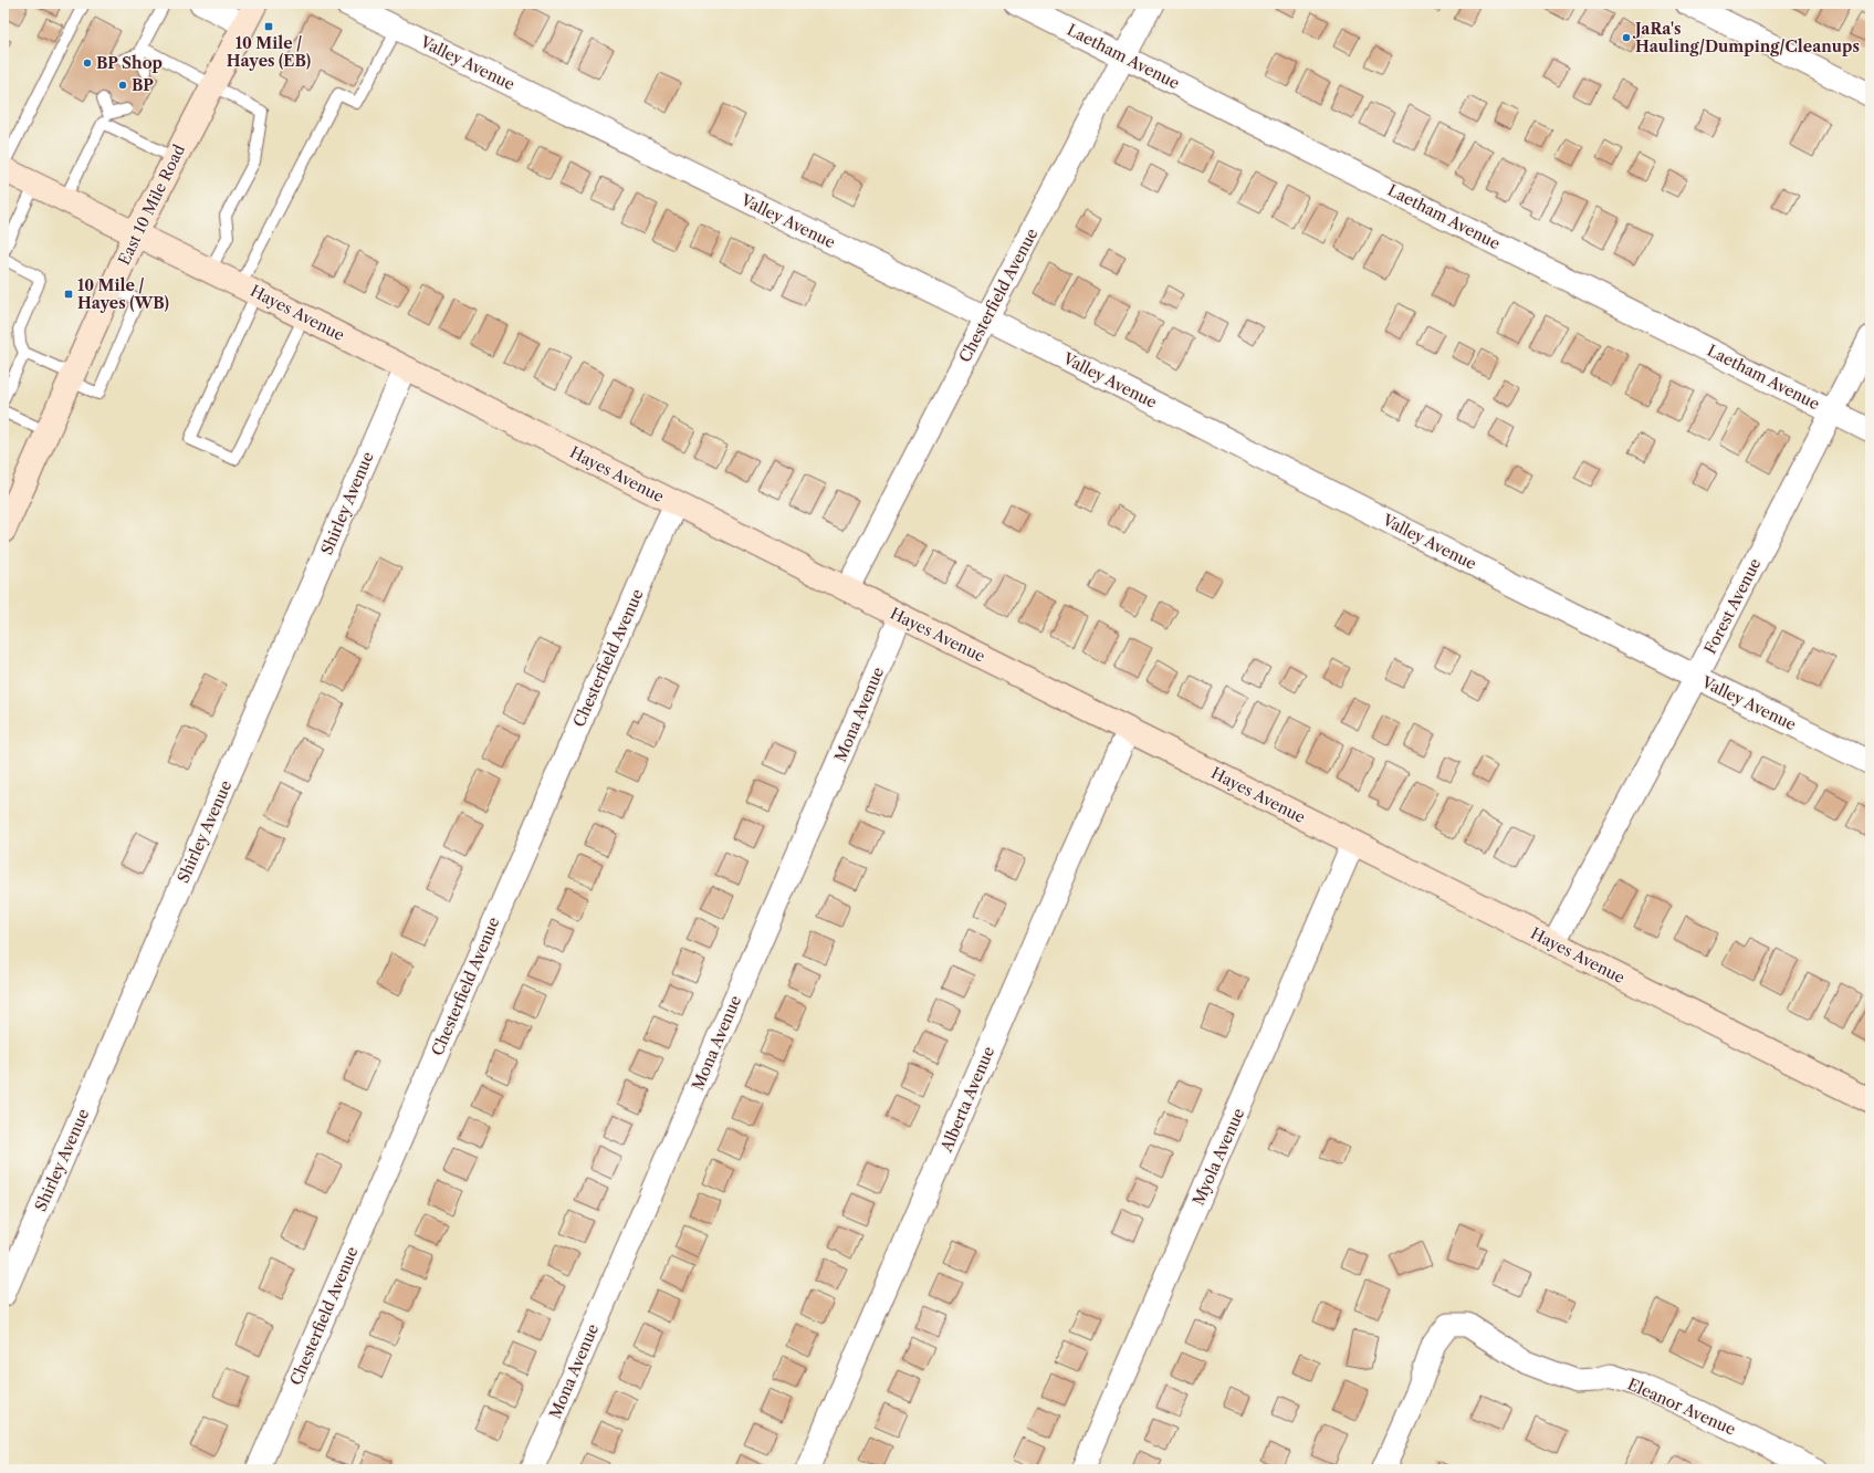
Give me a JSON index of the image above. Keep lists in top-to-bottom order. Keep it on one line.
{"streets":{"street":["Laetham Avenue","Valley Avenue","East 10 Mile Road","Chesterfield Avenue","Hayes Avenue","Shirley Avenue","Forest Avenue","Mona Avenue","Alberta Avenue","Myola Avenue","Eleanor Avenue"]},"crossings":[["Laetham Avenue","Chesterfield Avenue"],["Laetham Avenue","Forest Avenue"],["Valley Avenue","Chesterfield Avenue"],["Valley Avenue","Forest Avenue"],["East 10 Mile Road","Hayes Avenue"],["Chesterfield Avenue","Hayes Avenue"],["Hayes Avenue","Shirley Avenue"],["Hayes Avenue","Forest Avenue"],["Hayes Avenue","Mona Avenue"],["Hayes Avenue","Alberta Avenue"],["Hayes Avenue","Myola Avenue"]],"places":{"transit":["10 Mile / Hayes (EB)","10 Mile / Hayes (WB)"],"other":["JaRa's Hauling/Dumping/Cleanups","BP Shop","BP"]}}
